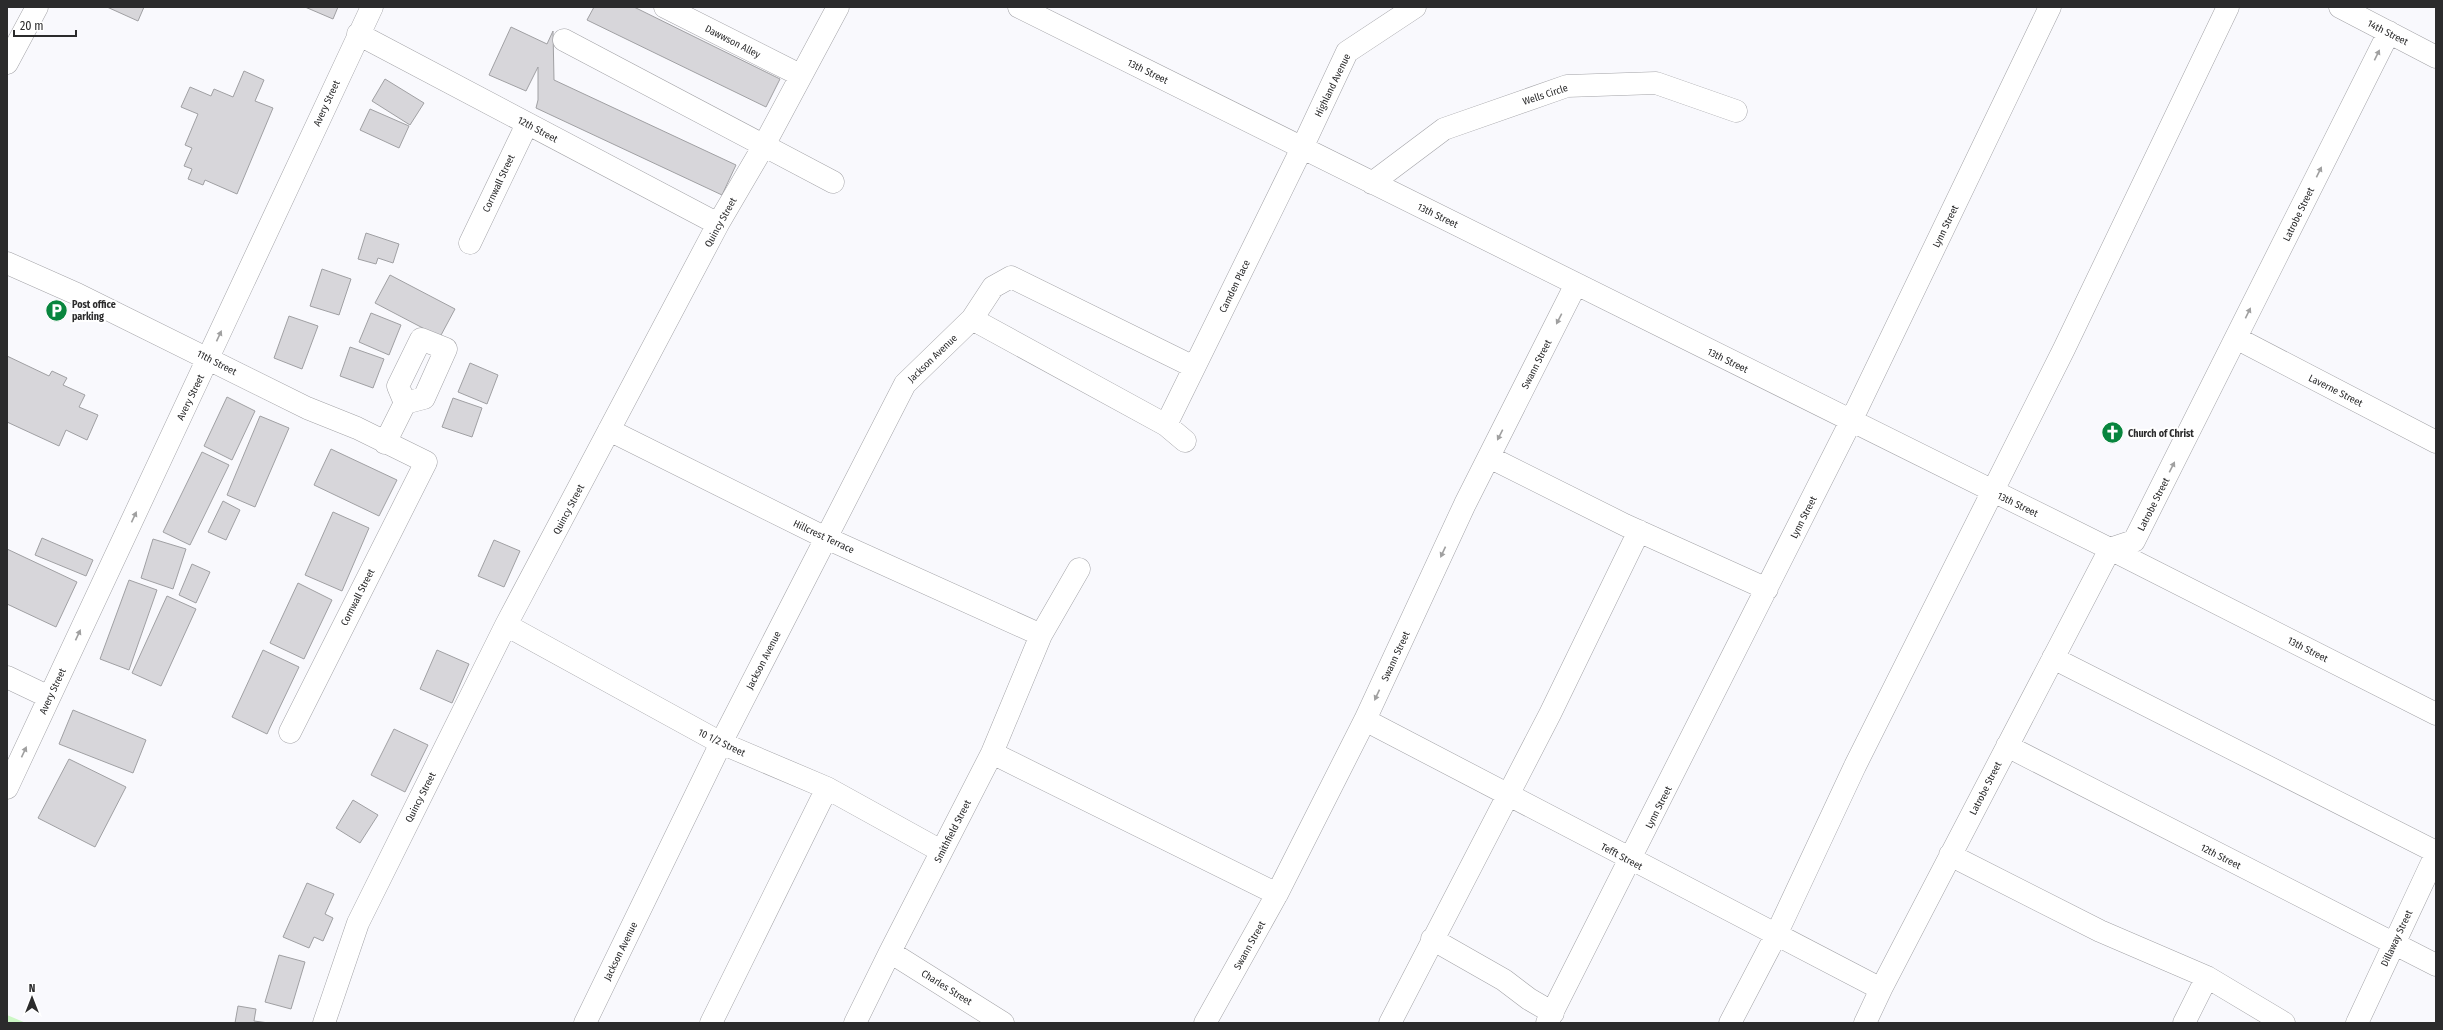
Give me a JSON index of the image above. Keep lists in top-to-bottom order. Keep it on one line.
{"streets":{"street":["14th Street","Dawwson Alley","13th Street","Highland Avenue","Wells Circle","Avery Street","12th Street","Cornwall Street","Latrobe Street","Quincy Street","Lynn Street","Camden Place","Jackson Avenue","11th Street","Swann Street","Laverne Street","Hillcrest Terrace","10 1/2 Street","Smithfield Street","Tefft Street","Dillaway Street","Charles Street"]},"crossings":[["14th Street","Latrobe Street"],["Dawwson Alley","Quincy Street"],["13th Street","Highland Avenue"],["13th Street","Wells Circle"],["13th Street","Latrobe Street"],["13th Street","Lynn Street"],["13th Street","Camden Place"],["13th Street","Swann Street"],["Highland Avenue","Camden Place"],["Avery Street","12th Street"],["Avery Street","11th Street"],["12th Street","Cornwall Street"],["12th Street","Latrobe Street"],["12th Street","Quincy Street"],["12th Street","Dillaway Street"],["Cornwall Street","11th Street"],["Latrobe Street","Laverne Street"],["Latrobe Street","Tefft Street"],["Quincy Street","Hillcrest Terrace"],["Quincy Street","10 1/2 Street"],["Lynn Street","Tefft Street"],["Camden Place","Jackson Avenue"],["Jackson Avenue","Hillcrest Terrace"],["Jackson Avenue","10 1/2 Street"],["Swann Street","Tefft Street"],["Hillcrest Terrace","Smithfield Street"],["10 1/2 Street","Smithfield Street"],["Smithfield Street","Charles Street"]],"one_way":["Avery Street"],"places":{"parking":["Post office parking"],"church":["Church of Christ"]},"scale_bar":"20 m","north":"top"}
